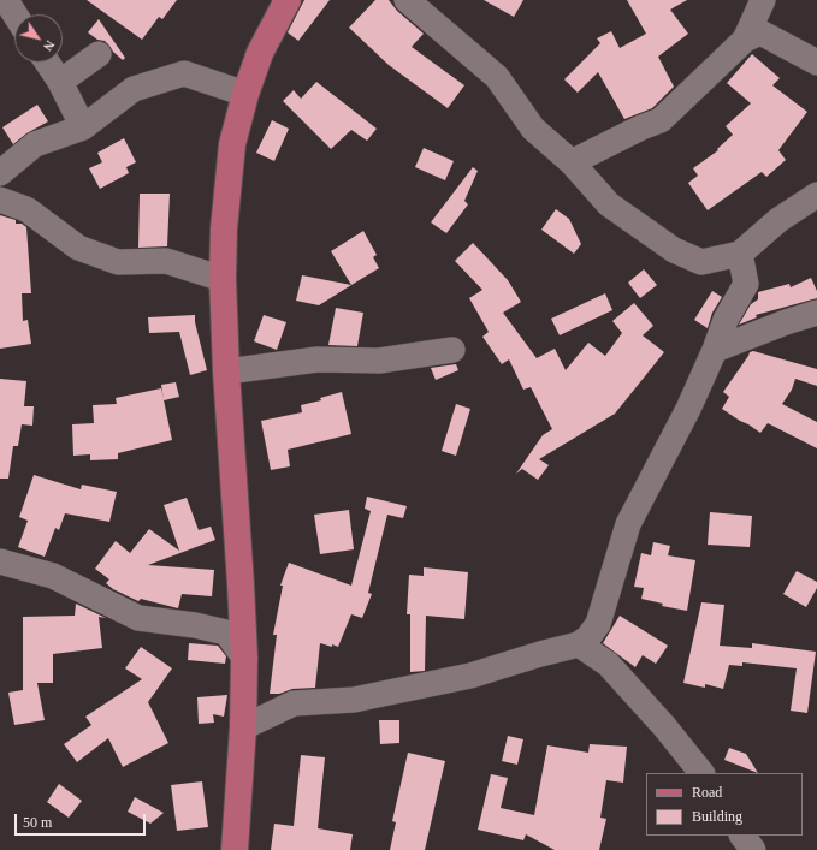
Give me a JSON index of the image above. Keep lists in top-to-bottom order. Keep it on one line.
{"legend":["Road","Building"],"scale_bar":"50 m","north":"bottom right"}
